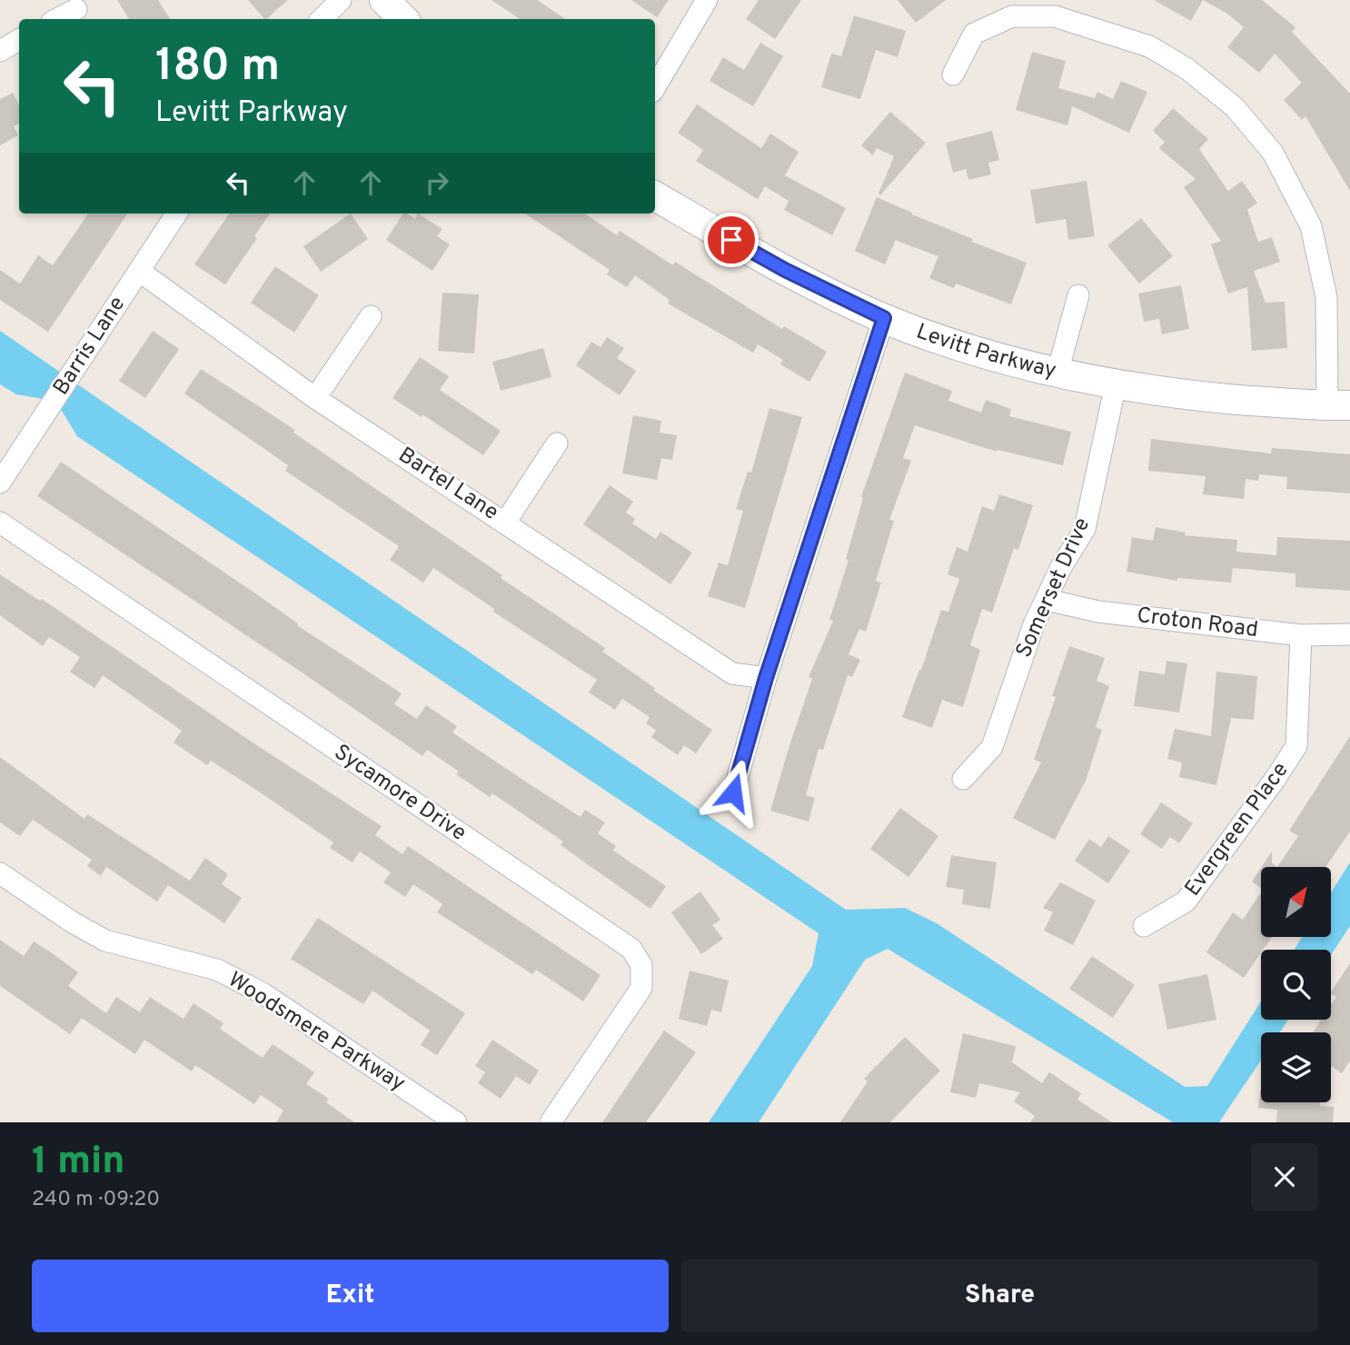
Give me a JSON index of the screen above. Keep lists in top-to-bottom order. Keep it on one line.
{"streets":{"street":["Barris Lane","Levitt Parkway","Bartel Lane","Somerset Drive","Croton Road","Sycamore Drive","Evergreen Place","Woodsmere Parkway"]},"crossings":[["Barris Lane","Bartel Lane"],["Levitt Parkway","Somerset Drive"],["Somerset Drive","Croton Road"],["Croton Road","Evergreen Place"]],"north":"top right","page":{"turn":["180 m","Levitt Parkway"],"heading":["1 min","240 m · 09:20"],"buttons":["Exit","Share"]}}
